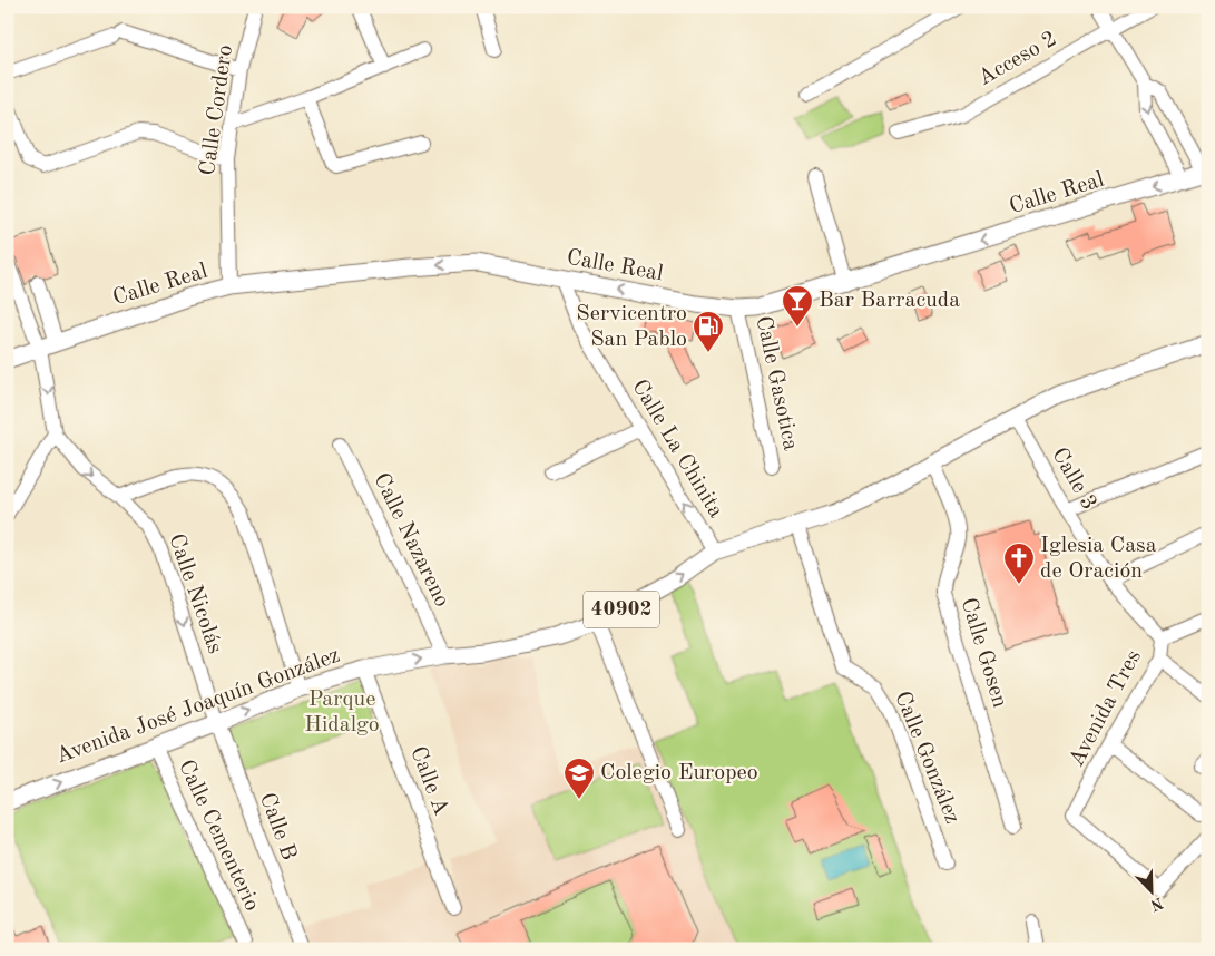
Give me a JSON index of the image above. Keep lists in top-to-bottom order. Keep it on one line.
{"streets":{"main road":["Calle Real","40902","Avenida José Joaquín González"],"street":["Acceso 2","Calle Cordero","Calle Gasotica","Calle La Chinita","Calle 3","Calle Nazareno","Calle Nicolás","Calle Gosen","Avenida Tres","Calle González","Calle A","Calle B","Calle Cementerio"]},"crossings":[["Calle Cordero","Calle Real"],["Calle Real","Calle Gasotica"],["Calle Real","Calle La Chinita"],["Calle Real","Calle Nicolás"],["Calle La Chinita","Avenida José Joaquín González"],["Calle 3","Avenida José Joaquín González"],["Calle 3","Avenida Tres"],["Calle Nazareno","Avenida José Joaquín González"],["Calle Nicolás","Avenida José Joaquín González"],["Calle Nicolás","Calle B"],["Calle Gosen","Avenida José Joaquín González"],["Avenida José Joaquín González","Calle González"],["Avenida José Joaquín González","Calle A"],["Avenida José Joaquín González","Calle B"],["Avenida José Joaquín González","Calle Cementerio"]],"one_way":["Calle Real","Calle La Chinita","Calle Nicolás","Avenida José Joaquín González"],"parks":["Parque Hidalgo"],"places":{"bar":["Bar Barracuda"],"fuel station":["Servicentro San Pablo"],"church":["Iglesia Casa de Oración"],"school or university":["Colegio Europeo"]},"north":"bottom right"}
